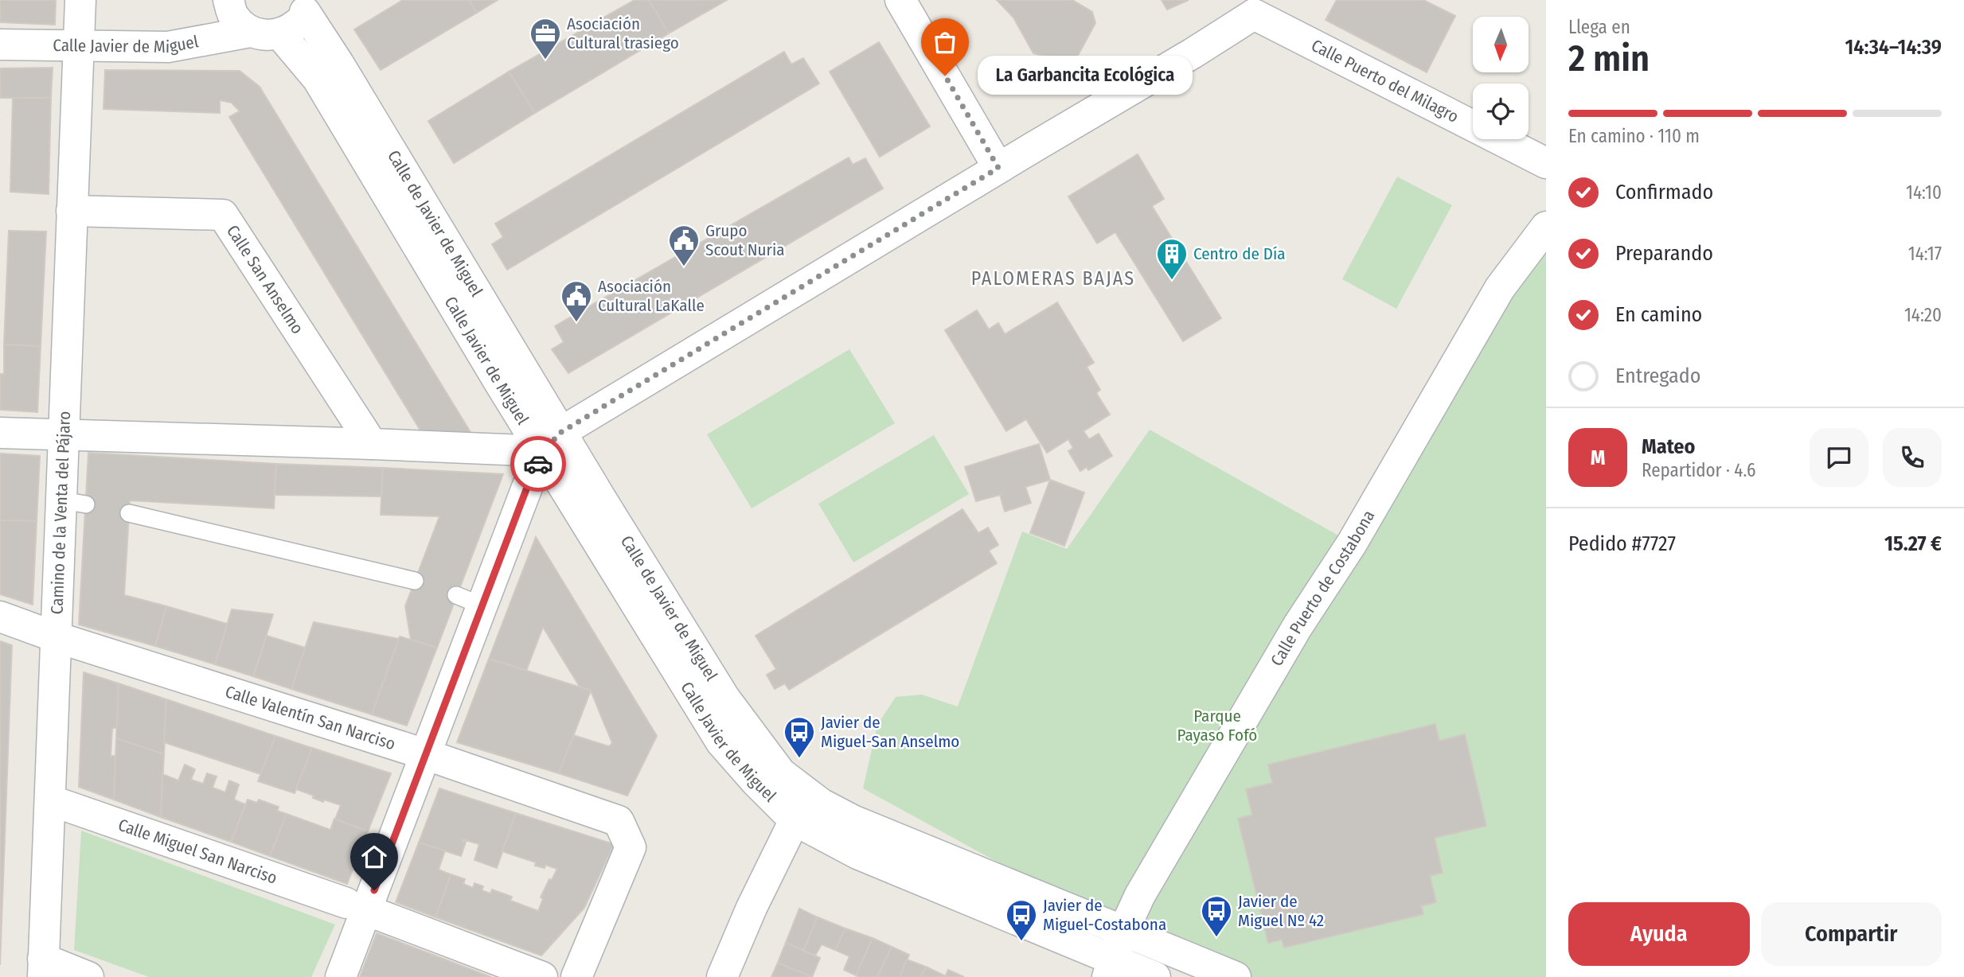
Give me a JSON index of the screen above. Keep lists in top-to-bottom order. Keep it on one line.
{"streets":{"street":["Calle Javier de Miguel","Calle Puerto del Milagro","Calle de Javier de Miguel","Calle San Anselmo","Camino de la Venta del Pájaro","Calle Puerto de Costabona","Calle Valentín San Narciso","Calle Miguel San Narciso"]},"crossings":[["Calle Javier de Miguel","Calle Puerto del Milagro"],["Calle Javier de Miguel","Calle de Javier de Miguel"],["Calle Javier de Miguel","Camino de la Venta del Pájaro"],["Calle Javier de Miguel","Calle Puerto de Costabona"],["Calle Puerto del Milagro","Calle de Javier de Miguel"],["Calle de Javier de Miguel","Calle Puerto de Costabona"],["Calle San Anselmo","Camino de la Venta del Pájaro"],["Camino de la Venta del Pájaro","Calle Valentín San Narciso"],["Camino de la Venta del Pájaro","Calle Miguel San Narciso"]],"districts":["PALOMERAS BAJAS"],"parks":["Parque Payaso Fofó"],"places":{"office":["Asociación Cultural trasiego"],"other":["La Garbancita Ecológica"],"public building":["Grupo Scout Nuria","Asociación Cultural LaKalle"],"building":["Centro de Día"],"bus stop":["Javier de Miguel-San Anselmo","Javier de Miguel Nº 42","Javier de Miguel-Costabona"]},"north":"bottom","page":{"heading":["2 min","Llega en","14:34–14:39"],"panel":["Mateo","Repartidor · 4.6","Pedido #7727","15.27 €"],"bubble":"La Garbancita Ecológica","bar":"En camino · 110 m","list":[["Confirmado","14:10"],["Preparando","14:17"],["En camino","14:20"],"Entregado"],"round":"M","buttons":["Ayuda","Compartir"]}}
